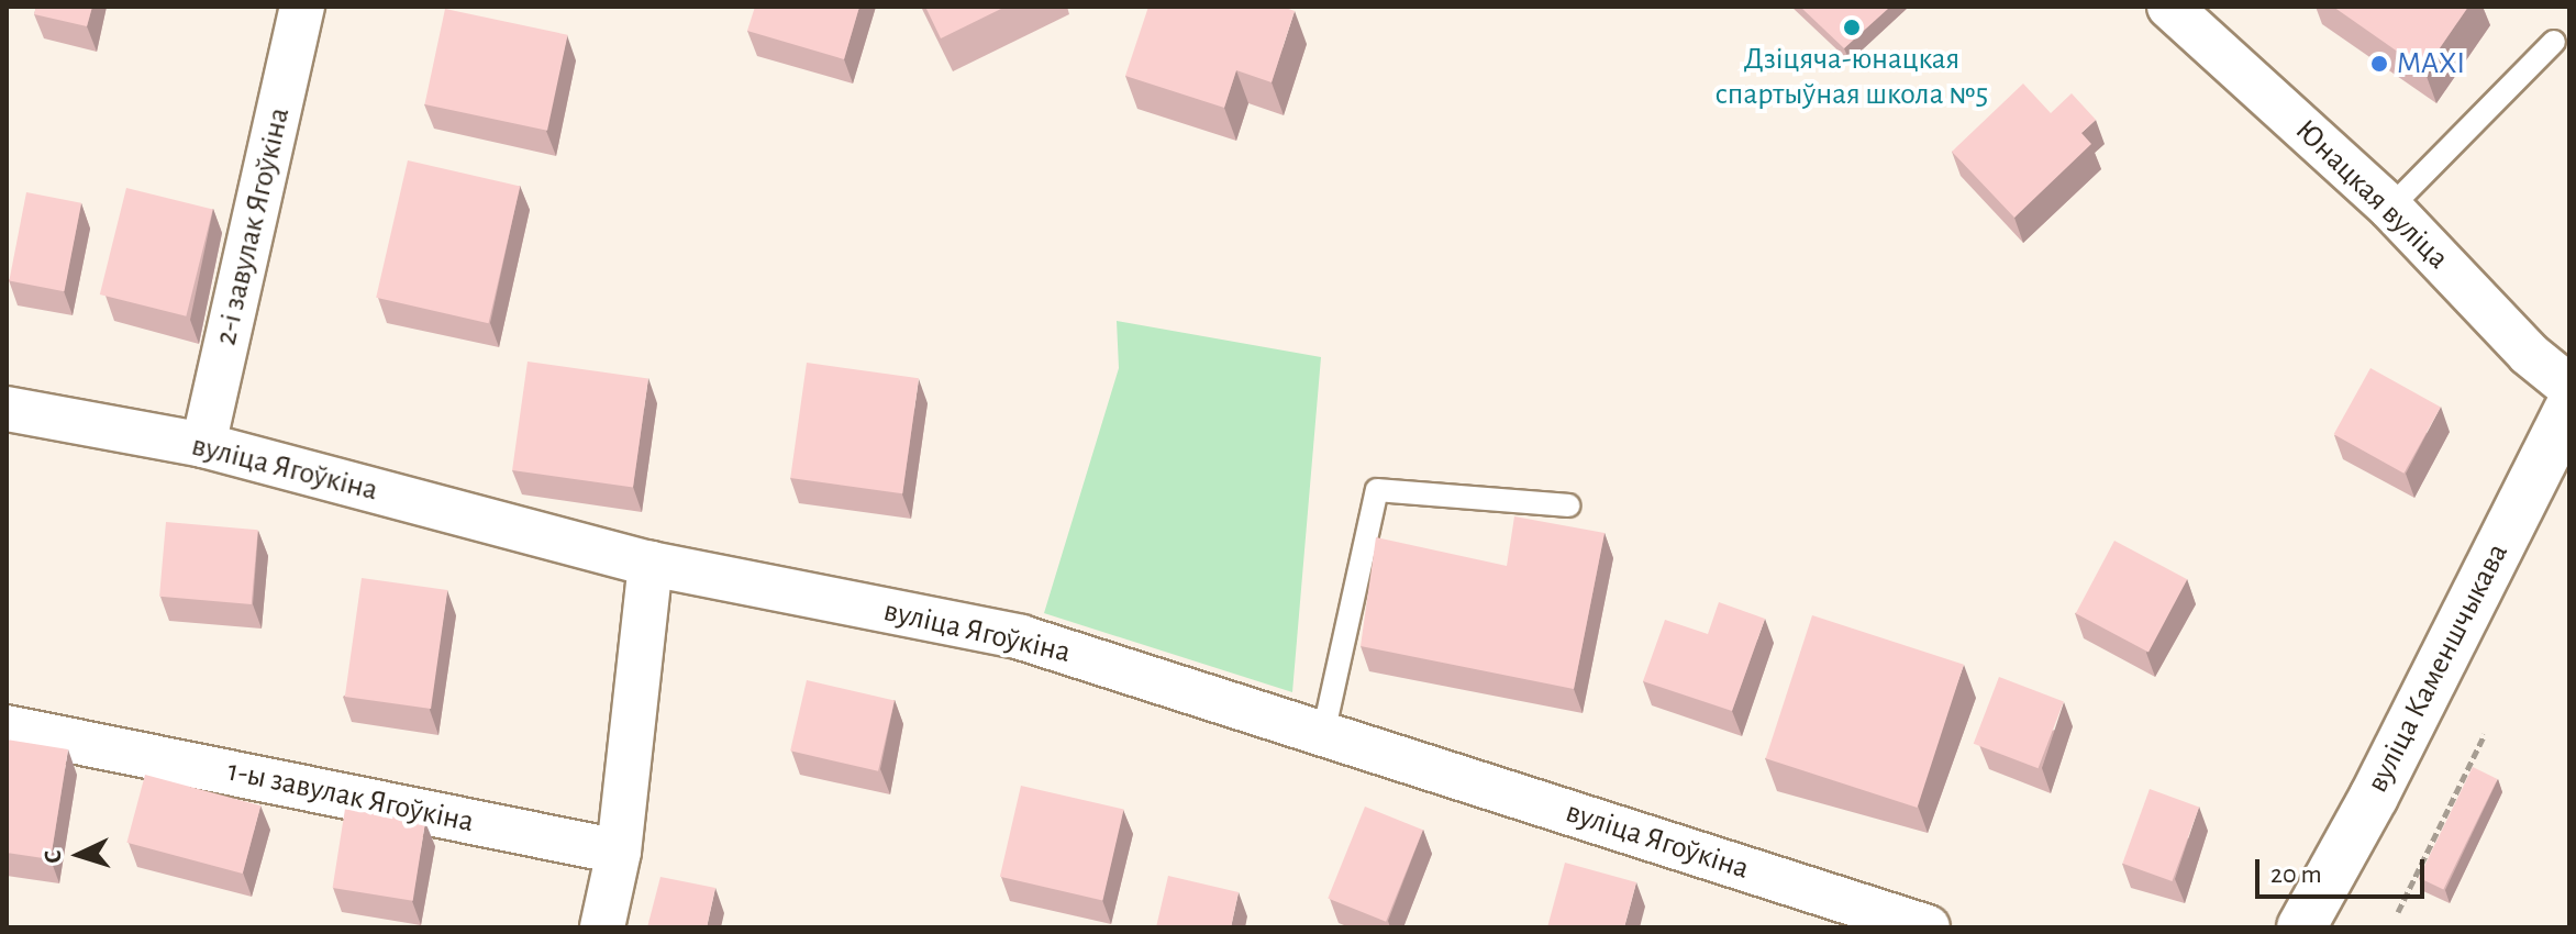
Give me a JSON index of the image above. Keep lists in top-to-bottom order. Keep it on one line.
{"streets":{"street":["Юнацкая вуліца","2-і завулак Ягоўкіна","вуліца Ягоўкіна","вуліца Каменшчыкава","1-ы завулак Ягоўкіна"]},"crossings":[["2-і завулак Ягоўкіна","вуліца Ягоўкіна"]],"places":["Дзіцяча-юнацкая спартыўная школа №5","MAXI"],"scale_bar":"20 m","north":"left"}
